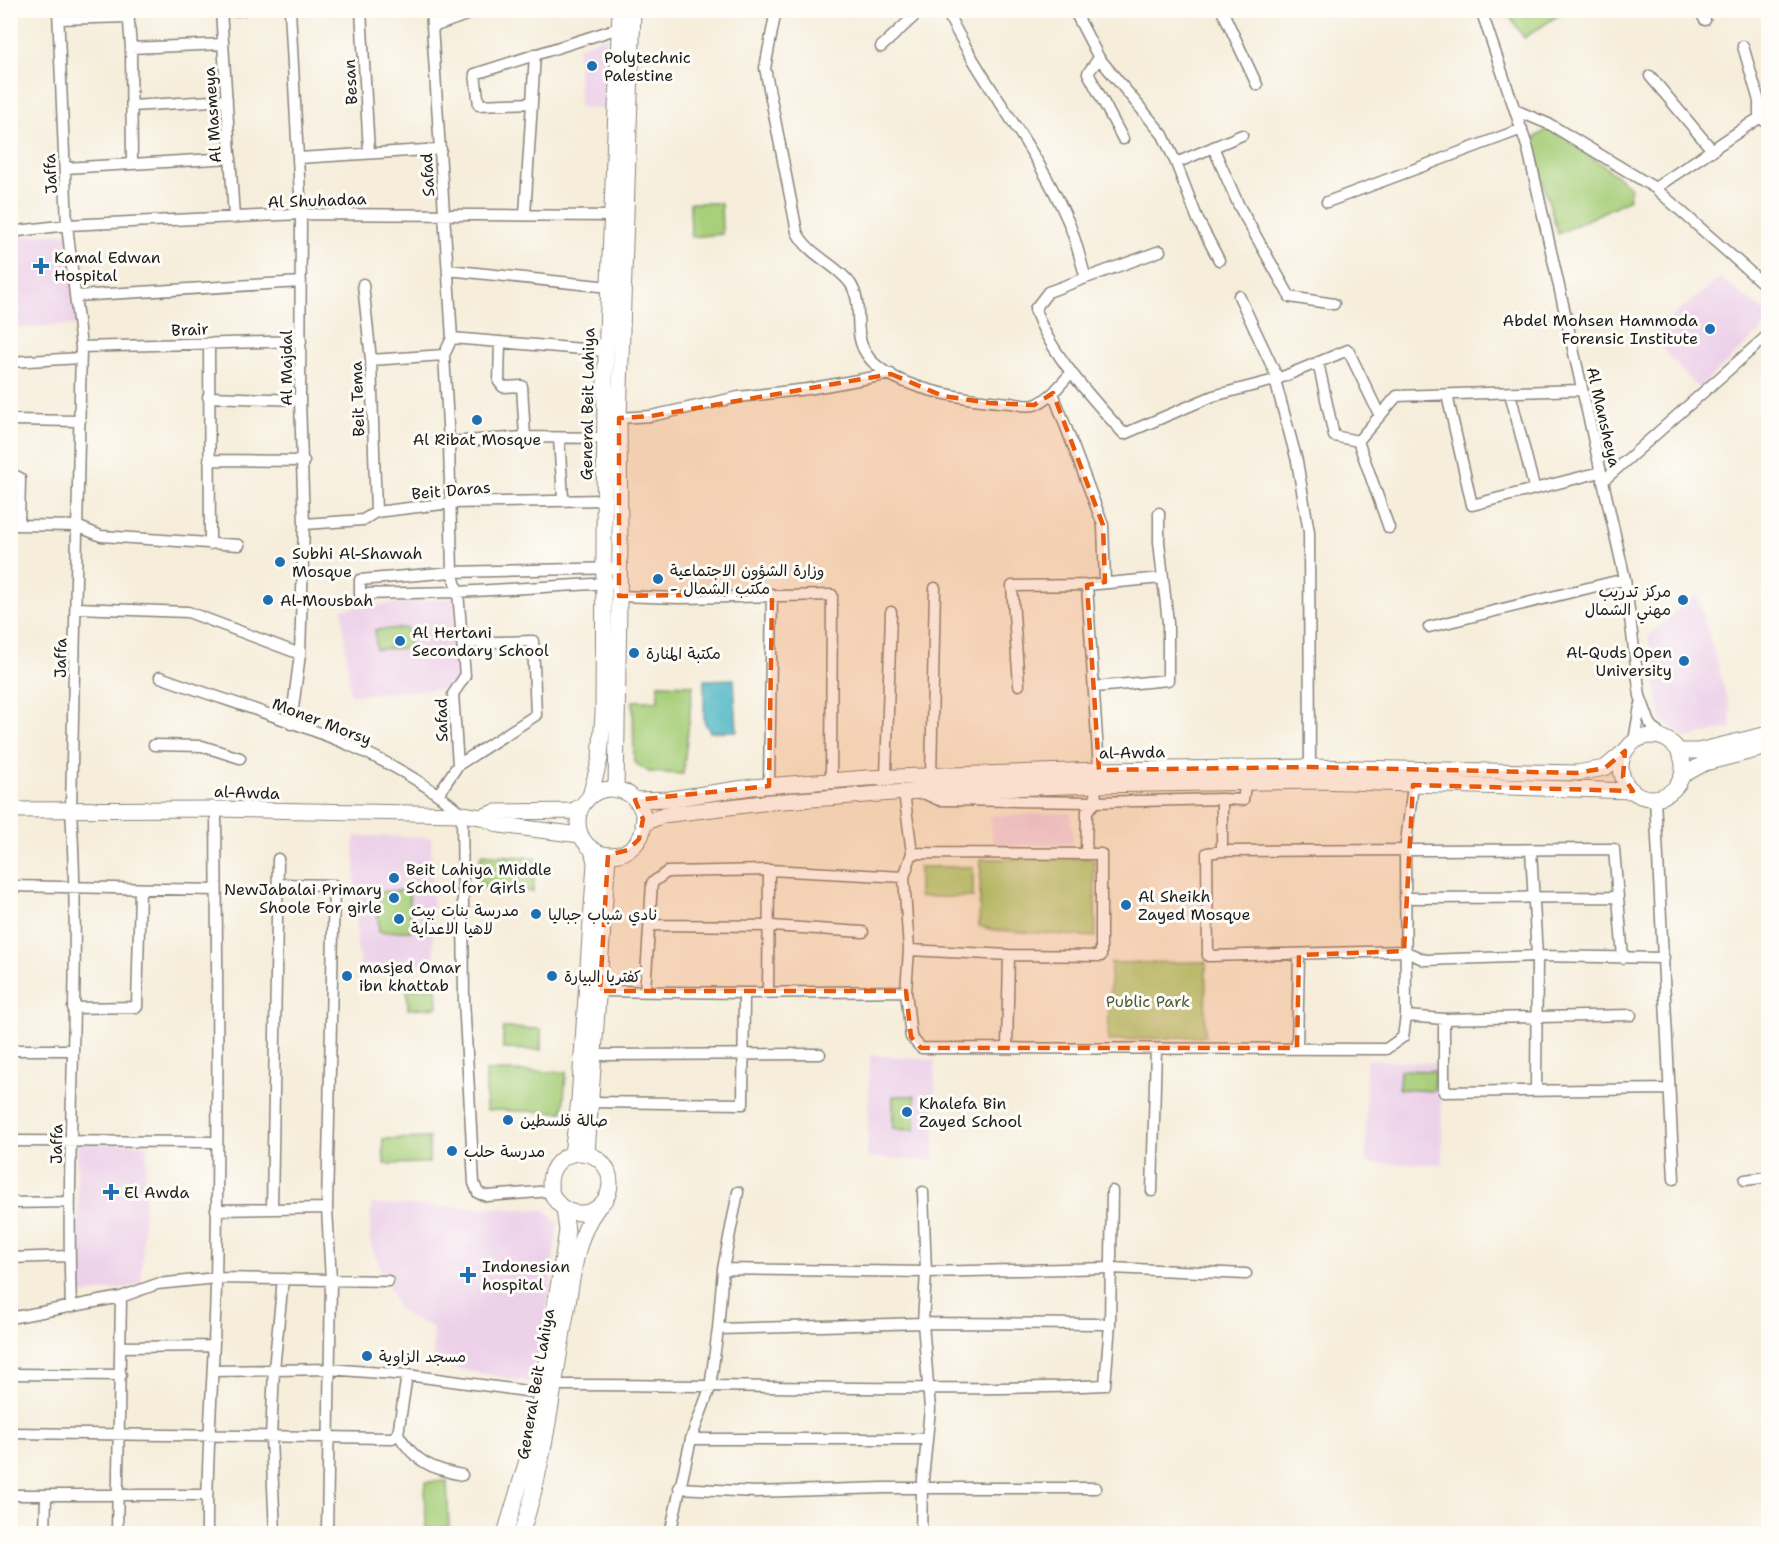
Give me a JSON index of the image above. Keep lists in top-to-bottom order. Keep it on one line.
{"streets":{"main road":["General Beit Lahiya","al-Awda"],"street":["Besan","Al Masmeya","Jaffa","Safad","Al Shuhadaa","Brair","Al Majdal","Beit Tema","Al Mansheya","Beit Daras","Moner Morsy"]},"crossings":[["Al Masmeya","Al Shuhadaa"],["Jaffa","Al Shuhadaa"],["Jaffa","Brair"],["Jaffa","al-Awda"],["Safad","Al Shuhadaa"],["Safad","Beit Daras"],["Safad","Moner Morsy"],["Al Shuhadaa","Al Majdal"],["Al Shuhadaa","General Beit Lahiya"],["Brair","Al Majdal"],["Al Majdal","Beit Daras"],["Al Majdal","Moner Morsy"],["Beit Tema","Beit Daras"],["General Beit Lahiya","Beit Daras"],["General Beit Lahiya","al-Awda"],["Al Mansheya","al-Awda"],["Moner Morsy","al-Awda"]],"parks":["Public Park"],"places":{"other":["Polytechnic Palestine","Abdel Mohsen Hammoda Forensic Institute","Al Ribat Mosque","Subhi Al-Shawah Mosque","وزارة الشؤون الاجتماعية - مكتب الشمال","Al-Mousbah","مركز تدريب مهني الشمال","Al Hertani Secondary School","مكتبة المنارة","Al-Quds Open University","Beit Lahiya Middle School for Girls","NewJabalai Primary Shoole For girle","Al Sheikh Zayed Mosque","نادي شباب جباليا","مدرسة بنات بيت لاهيا الاعداية","masjed Omar ibn khattab","كفتريا البيارة","Khalefa Bin Zayed School","صالة فلسطين","مدرسة حلب","مسجد الزاوية"],"health":["Kamal Edwan Hospital","El Awda","Indonesian hospital"]}}
